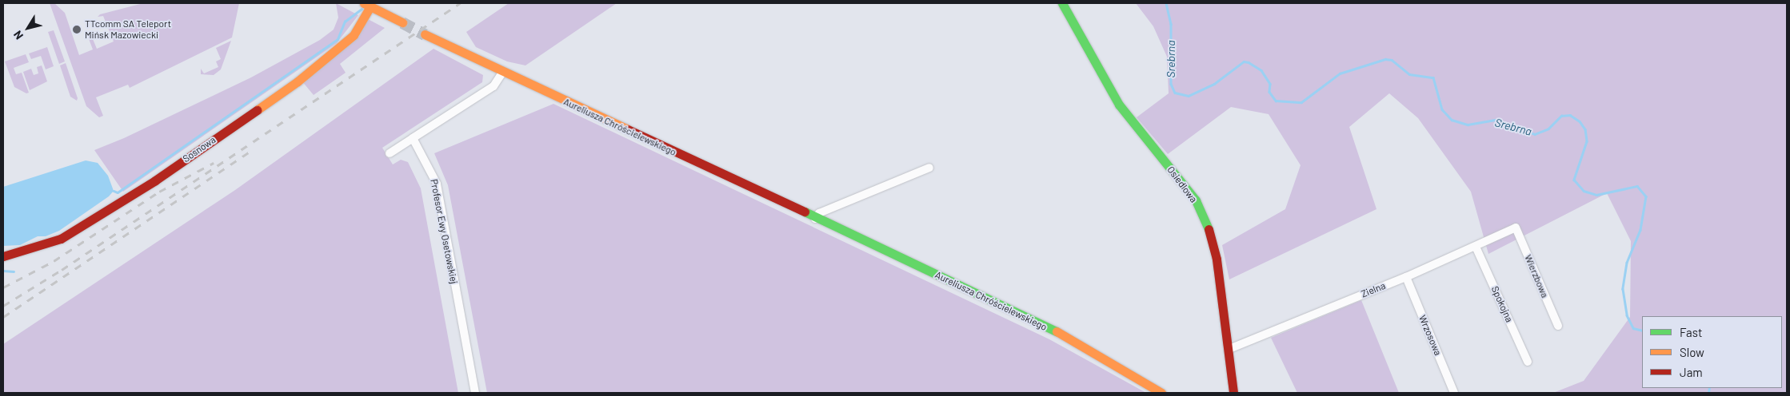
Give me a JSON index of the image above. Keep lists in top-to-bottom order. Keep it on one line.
{"streets":{"street":["Aureliusza Chróścielewskiego","Sosnowa","Osiedlowa","Profesor Ewy Osetowskiej","Wierzbowa","Zielna","Spokojna","Wrzosowa"]},"crossings":[["Osiedlowa","Zielna"],["Wierzbowa","Zielna"],["Zielna","Spokojna"],["Zielna","Wrzosowa"]],"water":["Srebrna"],"places":["TTcomm SA Teleport Mińsk Mazowiecki"],"legend":["Fast","Slow","Jam"],"north":"bottom left"}
